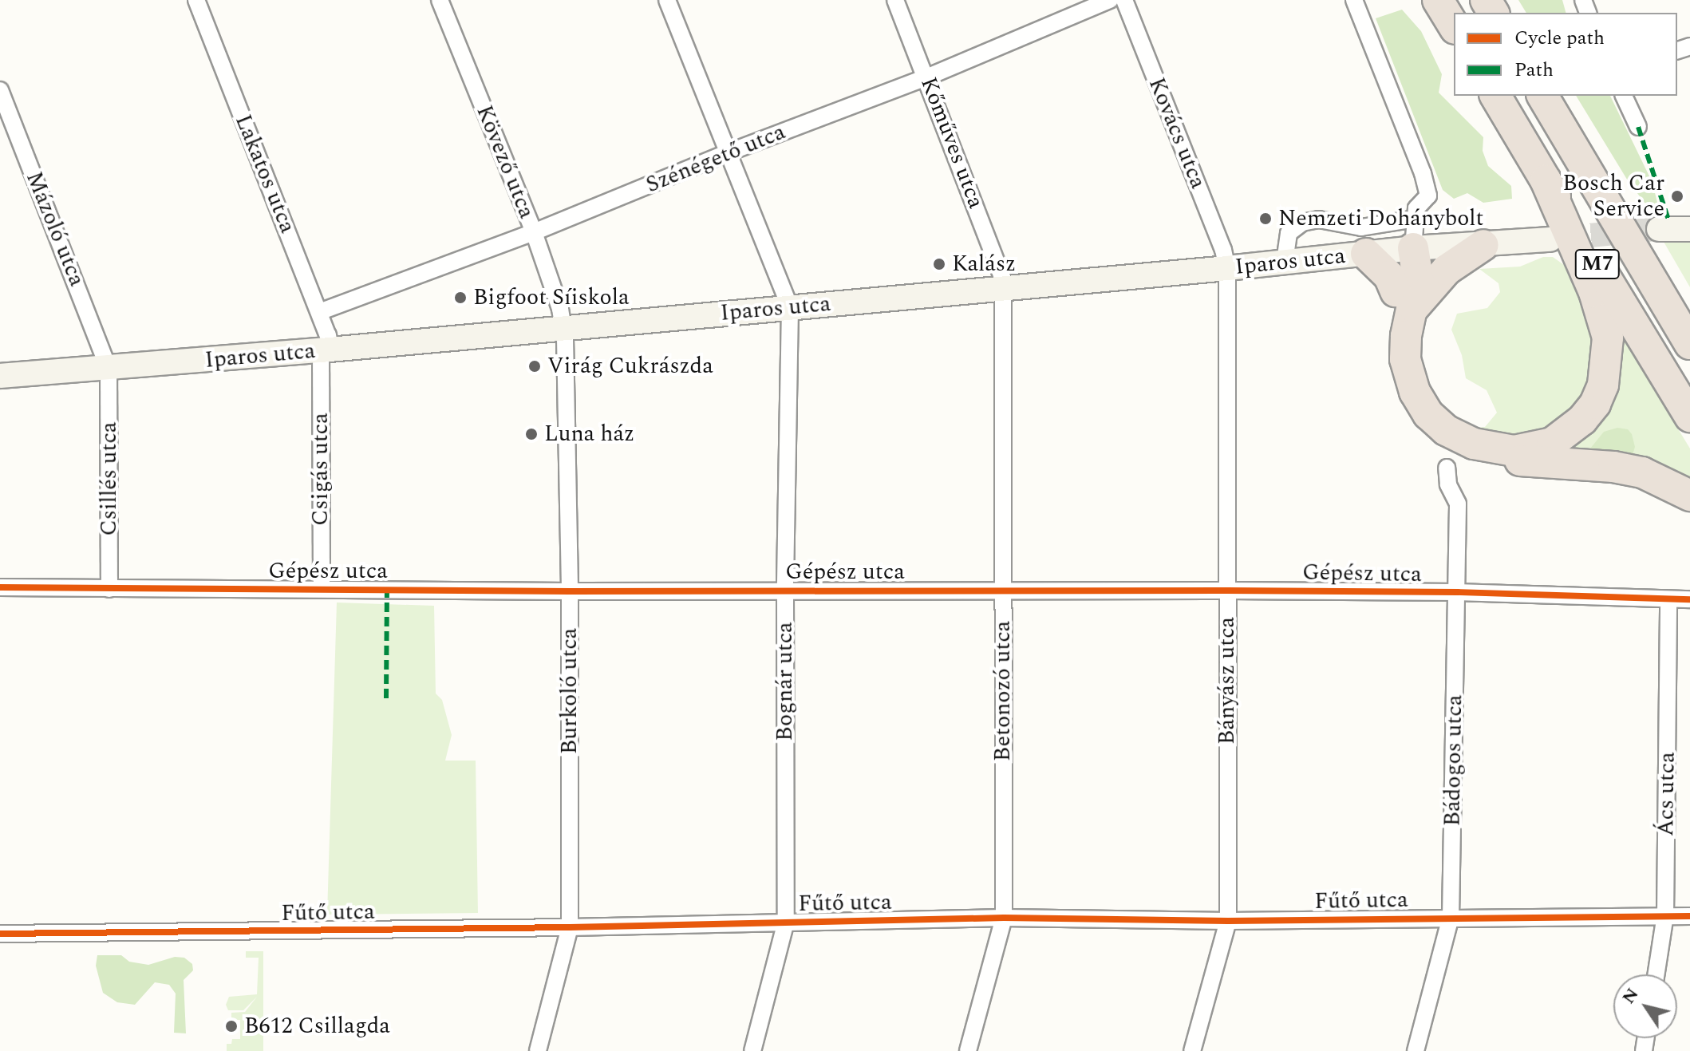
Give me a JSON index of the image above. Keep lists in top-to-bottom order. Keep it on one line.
{"streets":{"highway":["M7"],"street":["Kovács utca","Kőműves utca","Szénégető utca","Kövező utca","Lakatos utca","Mázoló utca","Iparos utca","Csigás utca","Csillés utca","Gépész utca","Bányász utca","Bognár utca","Burkoló utca","Betonozó utca","Bádogos utca","Ács utca","Fűtő utca"]},"crossings":[["Kovács utca","Iparos utca"],["Kovács utca","Bányász utca"],["Kőműves utca","Szénégető utca"],["Kőműves utca","Iparos utca"],["Kőműves utca","Betonozó utca"],["Szénégető utca","Kövező utca"],["Szénégető utca","Lakatos utca"],["Kövező utca","Iparos utca"],["Kövező utca","Burkoló utca"],["Lakatos utca","Iparos utca"],["Lakatos utca","Csigás utca"],["Mázoló utca","Iparos utca"],["Mázoló utca","Csillés utca"],["Iparos utca","Csigás utca"],["Iparos utca","Csillés utca"],["Iparos utca","Bányász utca"],["Iparos utca","Bognár utca"],["Iparos utca","Burkoló utca"],["Iparos utca","Betonozó utca"],["Csigás utca","Gépész utca"],["Csillés utca","Gépész utca"],["Gépész utca","Bányász utca"],["Gépész utca","Bognár utca"],["Gépész utca","Burkoló utca"],["Gépész utca","Betonozó utca"],["Gépész utca","Bádogos utca"],["Gépész utca","Ács utca"],["Bányász utca","Fűtő utca"],["Bognár utca","Fűtő utca"],["Burkoló utca","Fűtő utca"],["Betonozó utca","Fűtő utca"],["Bádogos utca","Fűtő utca"],["Ács utca","Fűtő utca"]],"places":["Bosch Car Service","Nemzeti Dohánybolt","Kalász","Bigfoot Síiskola","Virág Cukrászda","Luna ház","B612 Csillagda"],"legend":["Cycle path","Path"],"north":"top left"}
